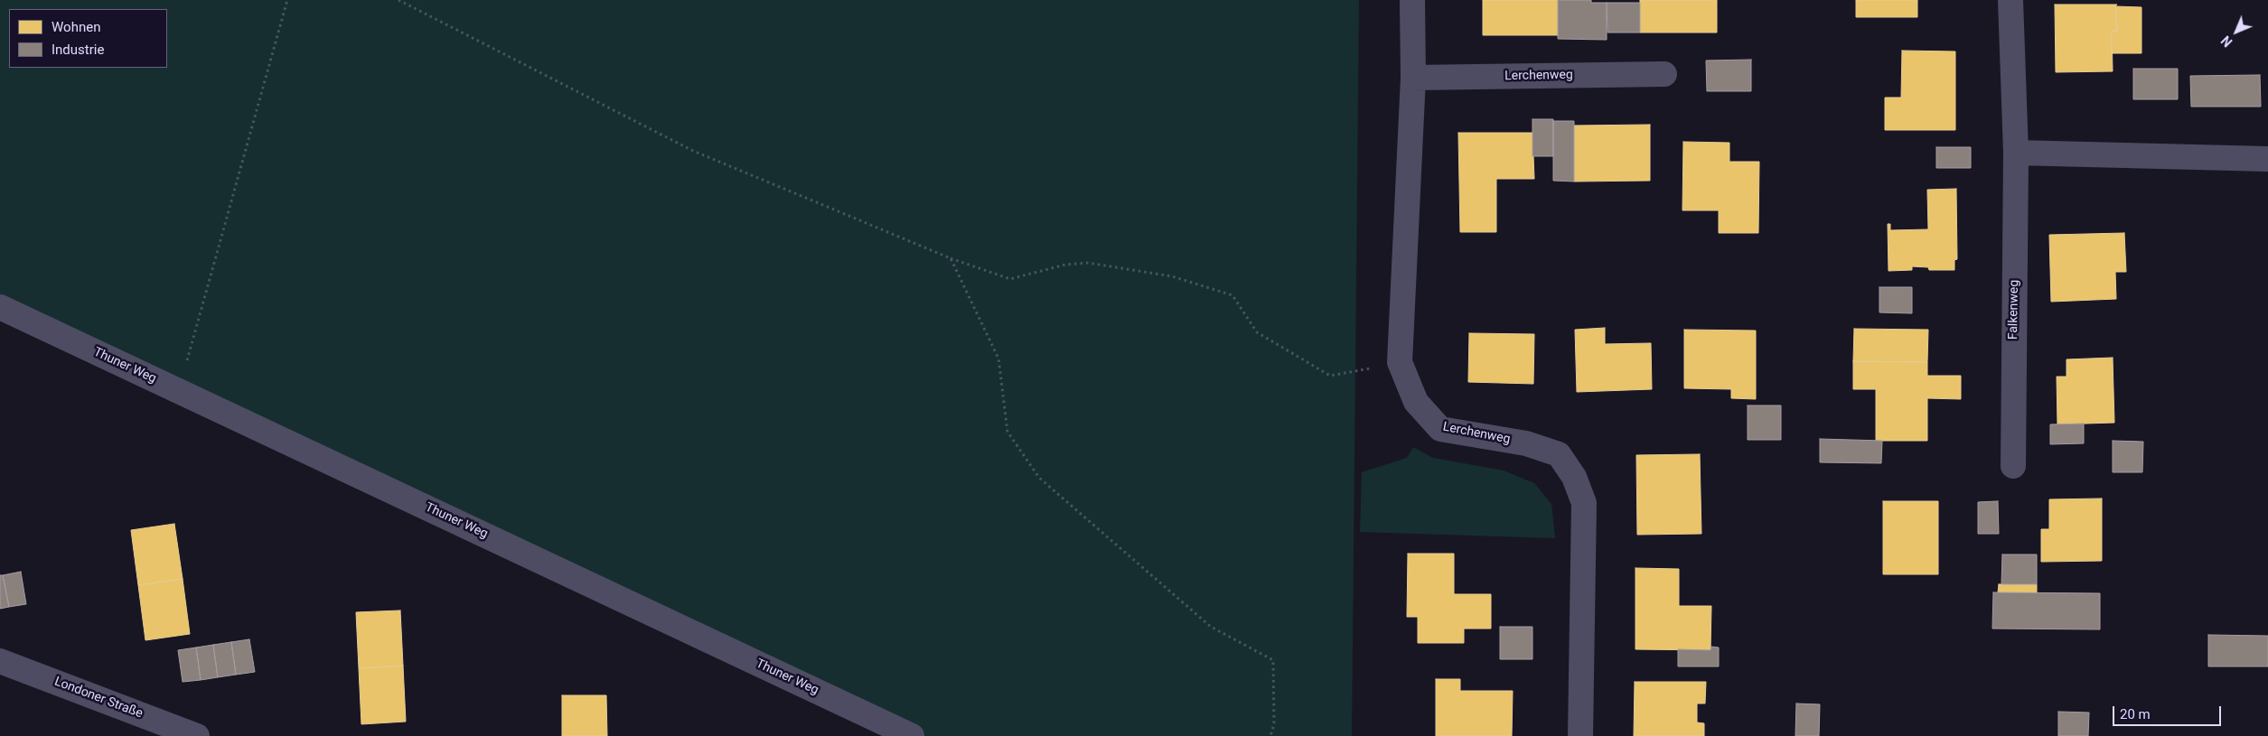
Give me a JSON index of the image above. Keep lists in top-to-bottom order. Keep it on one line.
{"streets":{"street":["Lerchenweg","Falkenweg","Thuner Weg","Londoner Straße"]},"legend":["Wohnen","Industrie"],"scale_bar":"20 m","north":"bottom left"}
